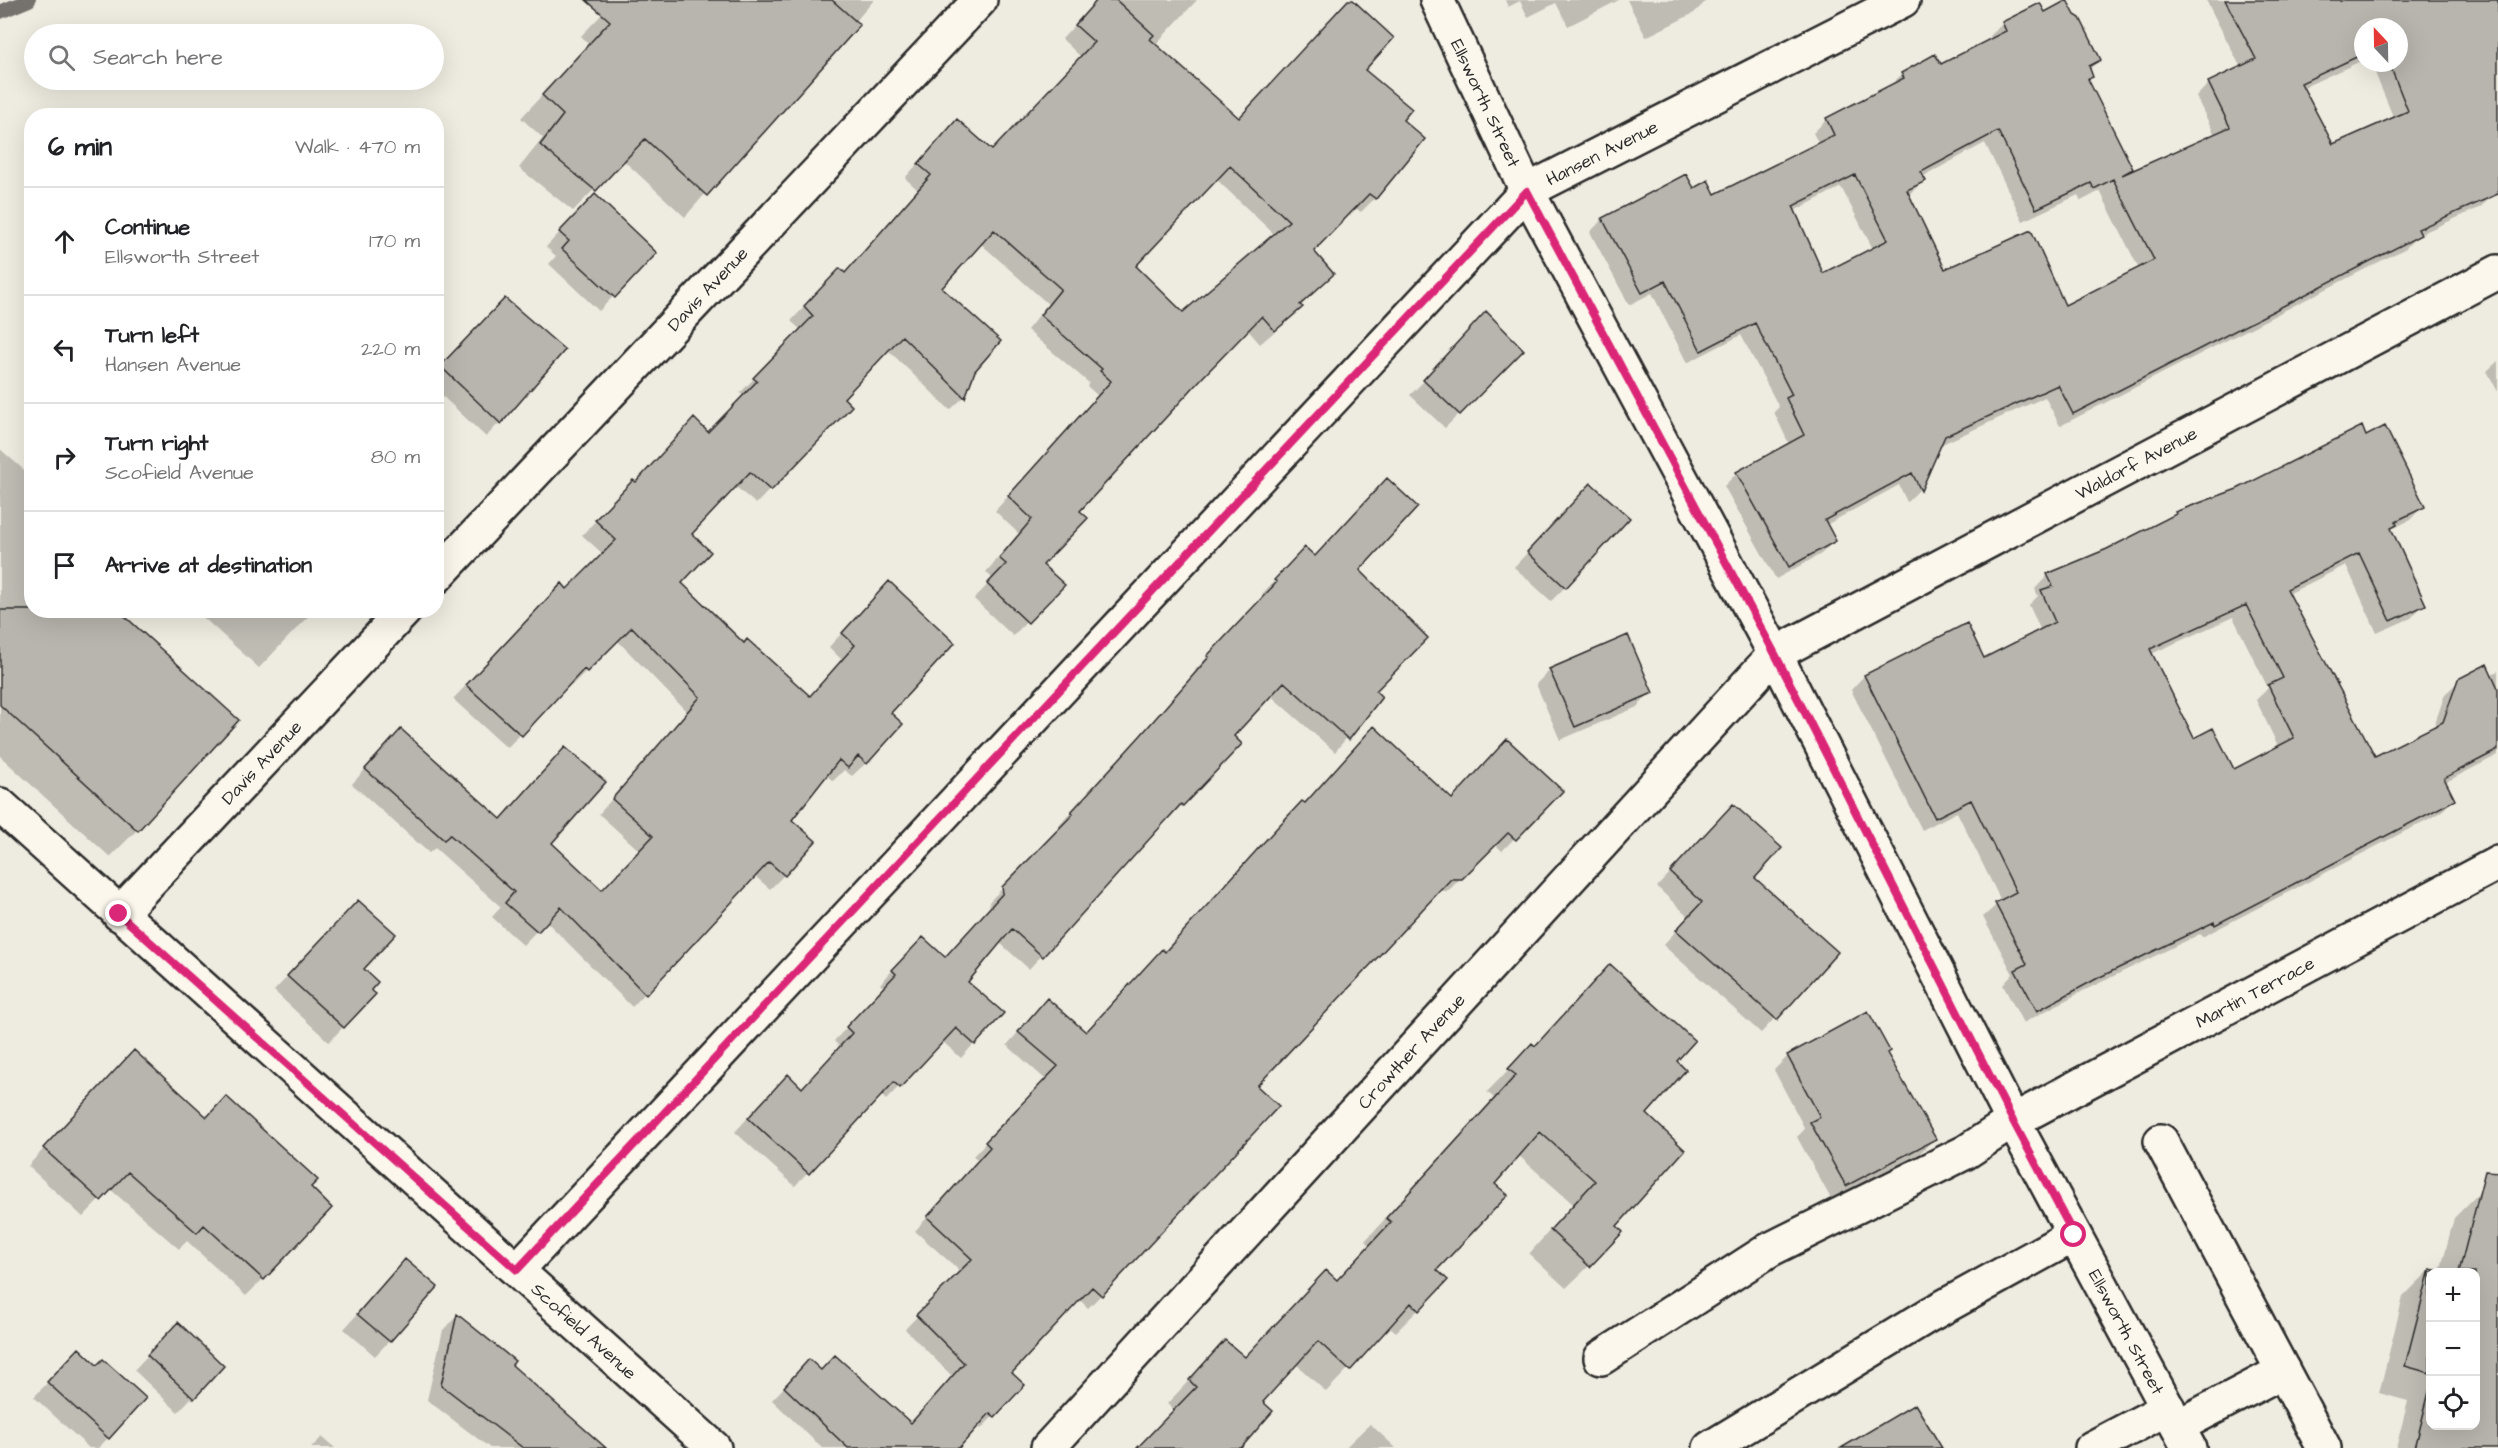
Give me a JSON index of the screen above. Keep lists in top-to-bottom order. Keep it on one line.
{"streets":{"street":["Ellsworth Street","Hansen Avenue","Davis Avenue","Waldorf Avenue","Martin Terrace","Crowther Avenue","Scofield Avenue"]},"crossings":[["Ellsworth Street","Hansen Avenue"],["Ellsworth Street","Waldorf Avenue"],["Ellsworth Street","Martin Terrace"],["Ellsworth Street","Crowther Avenue"],["Hansen Avenue","Scofield Avenue"],["Davis Avenue","Scofield Avenue"],["Waldorf Avenue","Crowther Avenue"]],"north":"top","page":{"search":"Search here","heading":["6 min","Walk · 470 m"],"list":[["Continue","Ellsworth Street","170 m"],["Turn left","Hansen Avenue","220 m"],["Turn right","Scofield Avenue","80 m"],"Arrive at destination"],"map_buttons":["+","−"]}}
